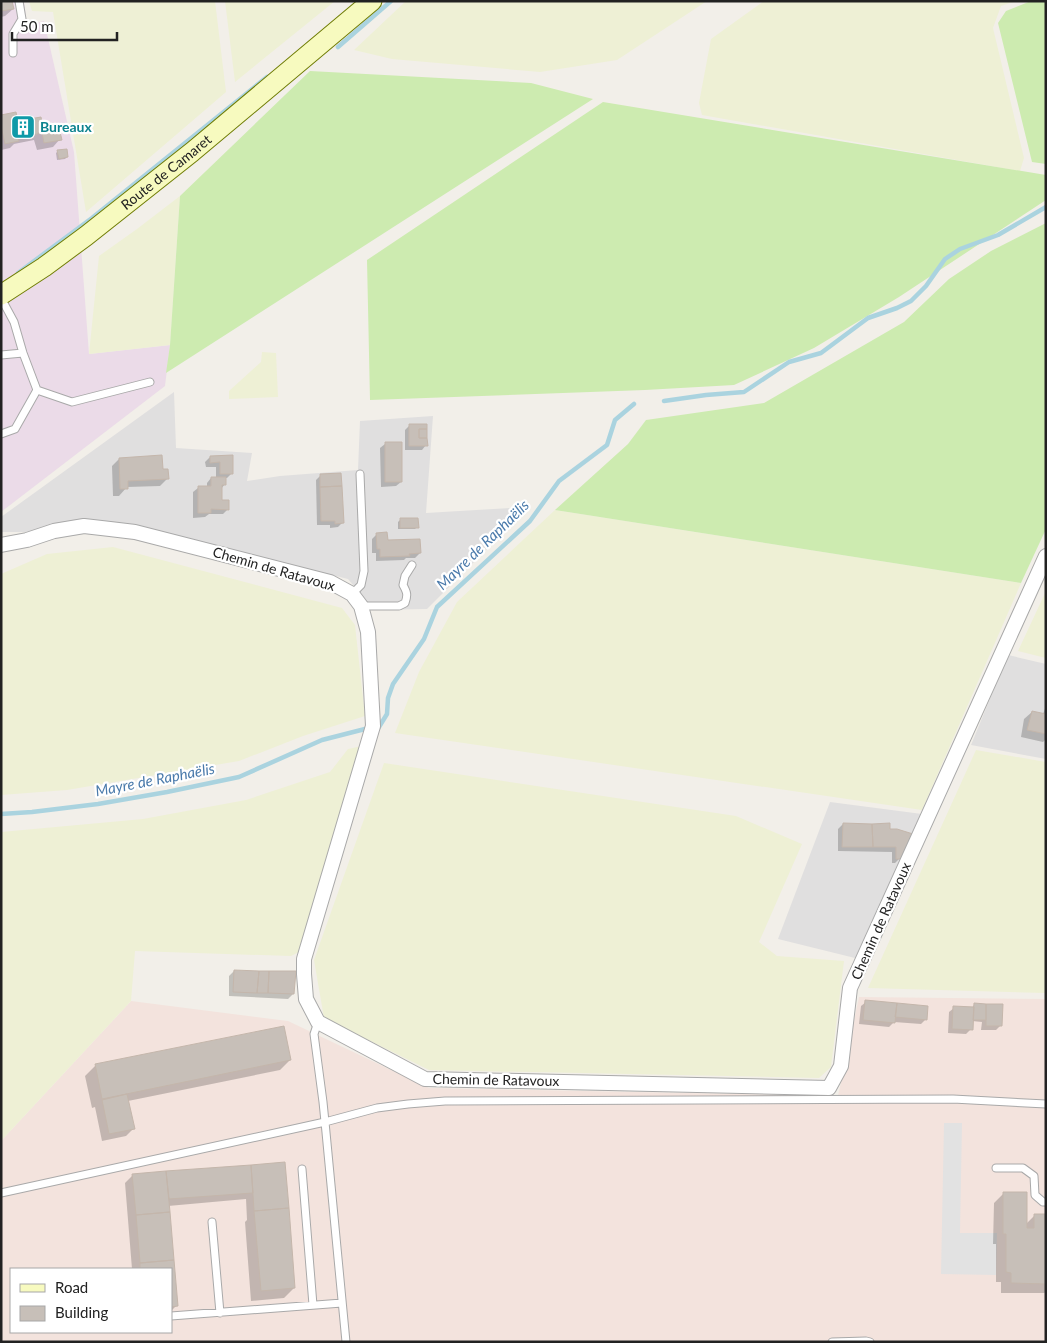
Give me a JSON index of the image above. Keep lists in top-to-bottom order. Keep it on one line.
{"streets":{"main road":["Route de Camaret"],"street":["Chemin de Ratavoux"]},"water":["Mayre de Raphaëlis"],"places":{"building":["Bureaux"]},"legend":["Road","Building"],"scale_bar":"50 m"}
